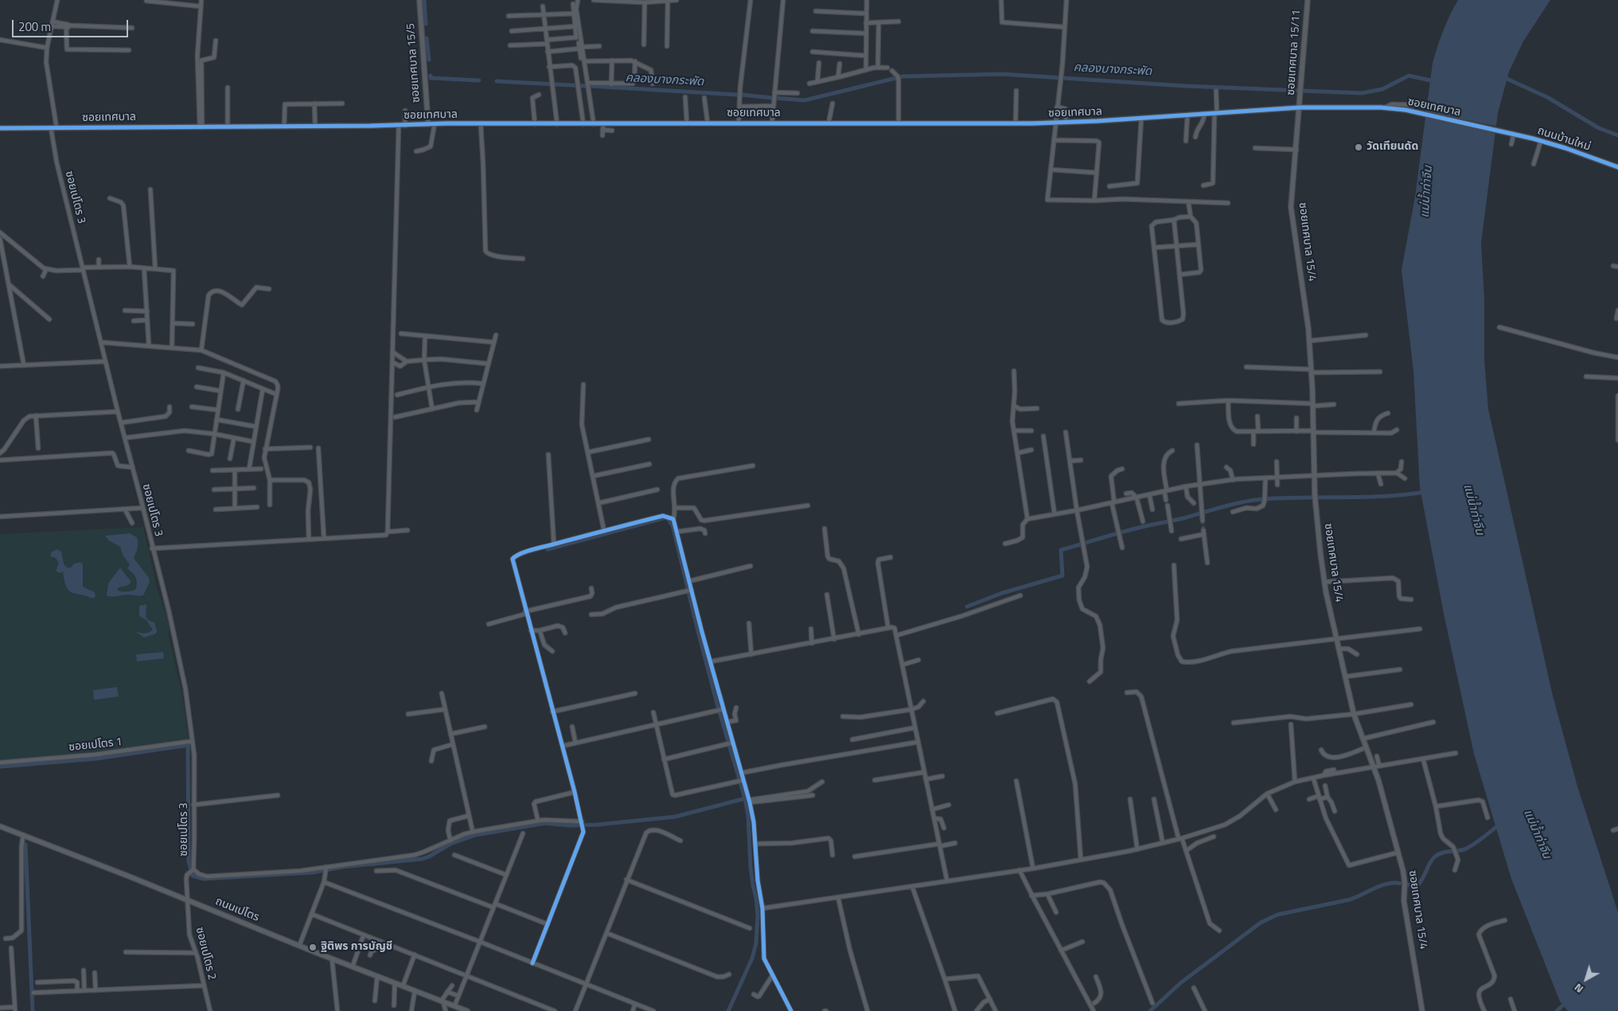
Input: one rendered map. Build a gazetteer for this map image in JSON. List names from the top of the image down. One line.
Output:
{"streets":{"street":["ซอยเทศบาล 15/11","ซอยเทศบาล 15/5","ซอยเทศบาล","ถนนบ้านใหม่","ซอยเปโตร 3","ซอยเทศบาล 15/4","ซอยเปโตร 1","ถนนเปโตร","ซอยเปโตร 2"]},"crossings":[["ซอยเทศบาล 15/11","ซอยเทศบาล"],["ซอยเทศบาล 15/11","ซอยเทศบาล 15/4"],["ซอยเทศบาล 15/5","ซอยเทศบาล"],["ซอยเทศบาล","ถนนบ้านใหม่"],["ซอยเทศบาล","ซอยเปโตร 3"],["ซอยเทศบาล","ซอยเทศบาล 15/4"],["ซอยเปโตร 3","ซอยเปโตร 1"],["ซอยเปโตร 3","ถนนเปโตร"],["ซอยเปโตร 3","ซอยเปโตร 2"],["ถนนเปโตร","ซอยเปโตร 2"]],"water":["คลองบางกระพัด","แม่น้ำท่าจีน"],"places":["วัดเทียนดัด","ฐิติพร การบัญชี"],"scale_bar":"200 m","north":"bottom left"}
